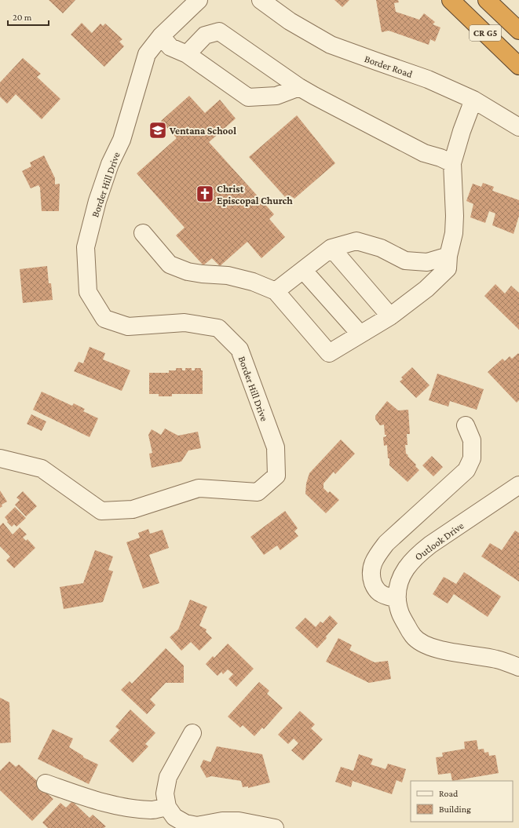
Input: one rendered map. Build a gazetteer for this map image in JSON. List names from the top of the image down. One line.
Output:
{"streets":{"highway":["CR G5"],"street":["Border Road","Border Hill Drive","Outlook Drive"]},"places":{"school or university":["Ventana School"],"church":["Christ Episcopal Church"]},"legend":["Road","Building"],"scale_bar":"20 m"}
